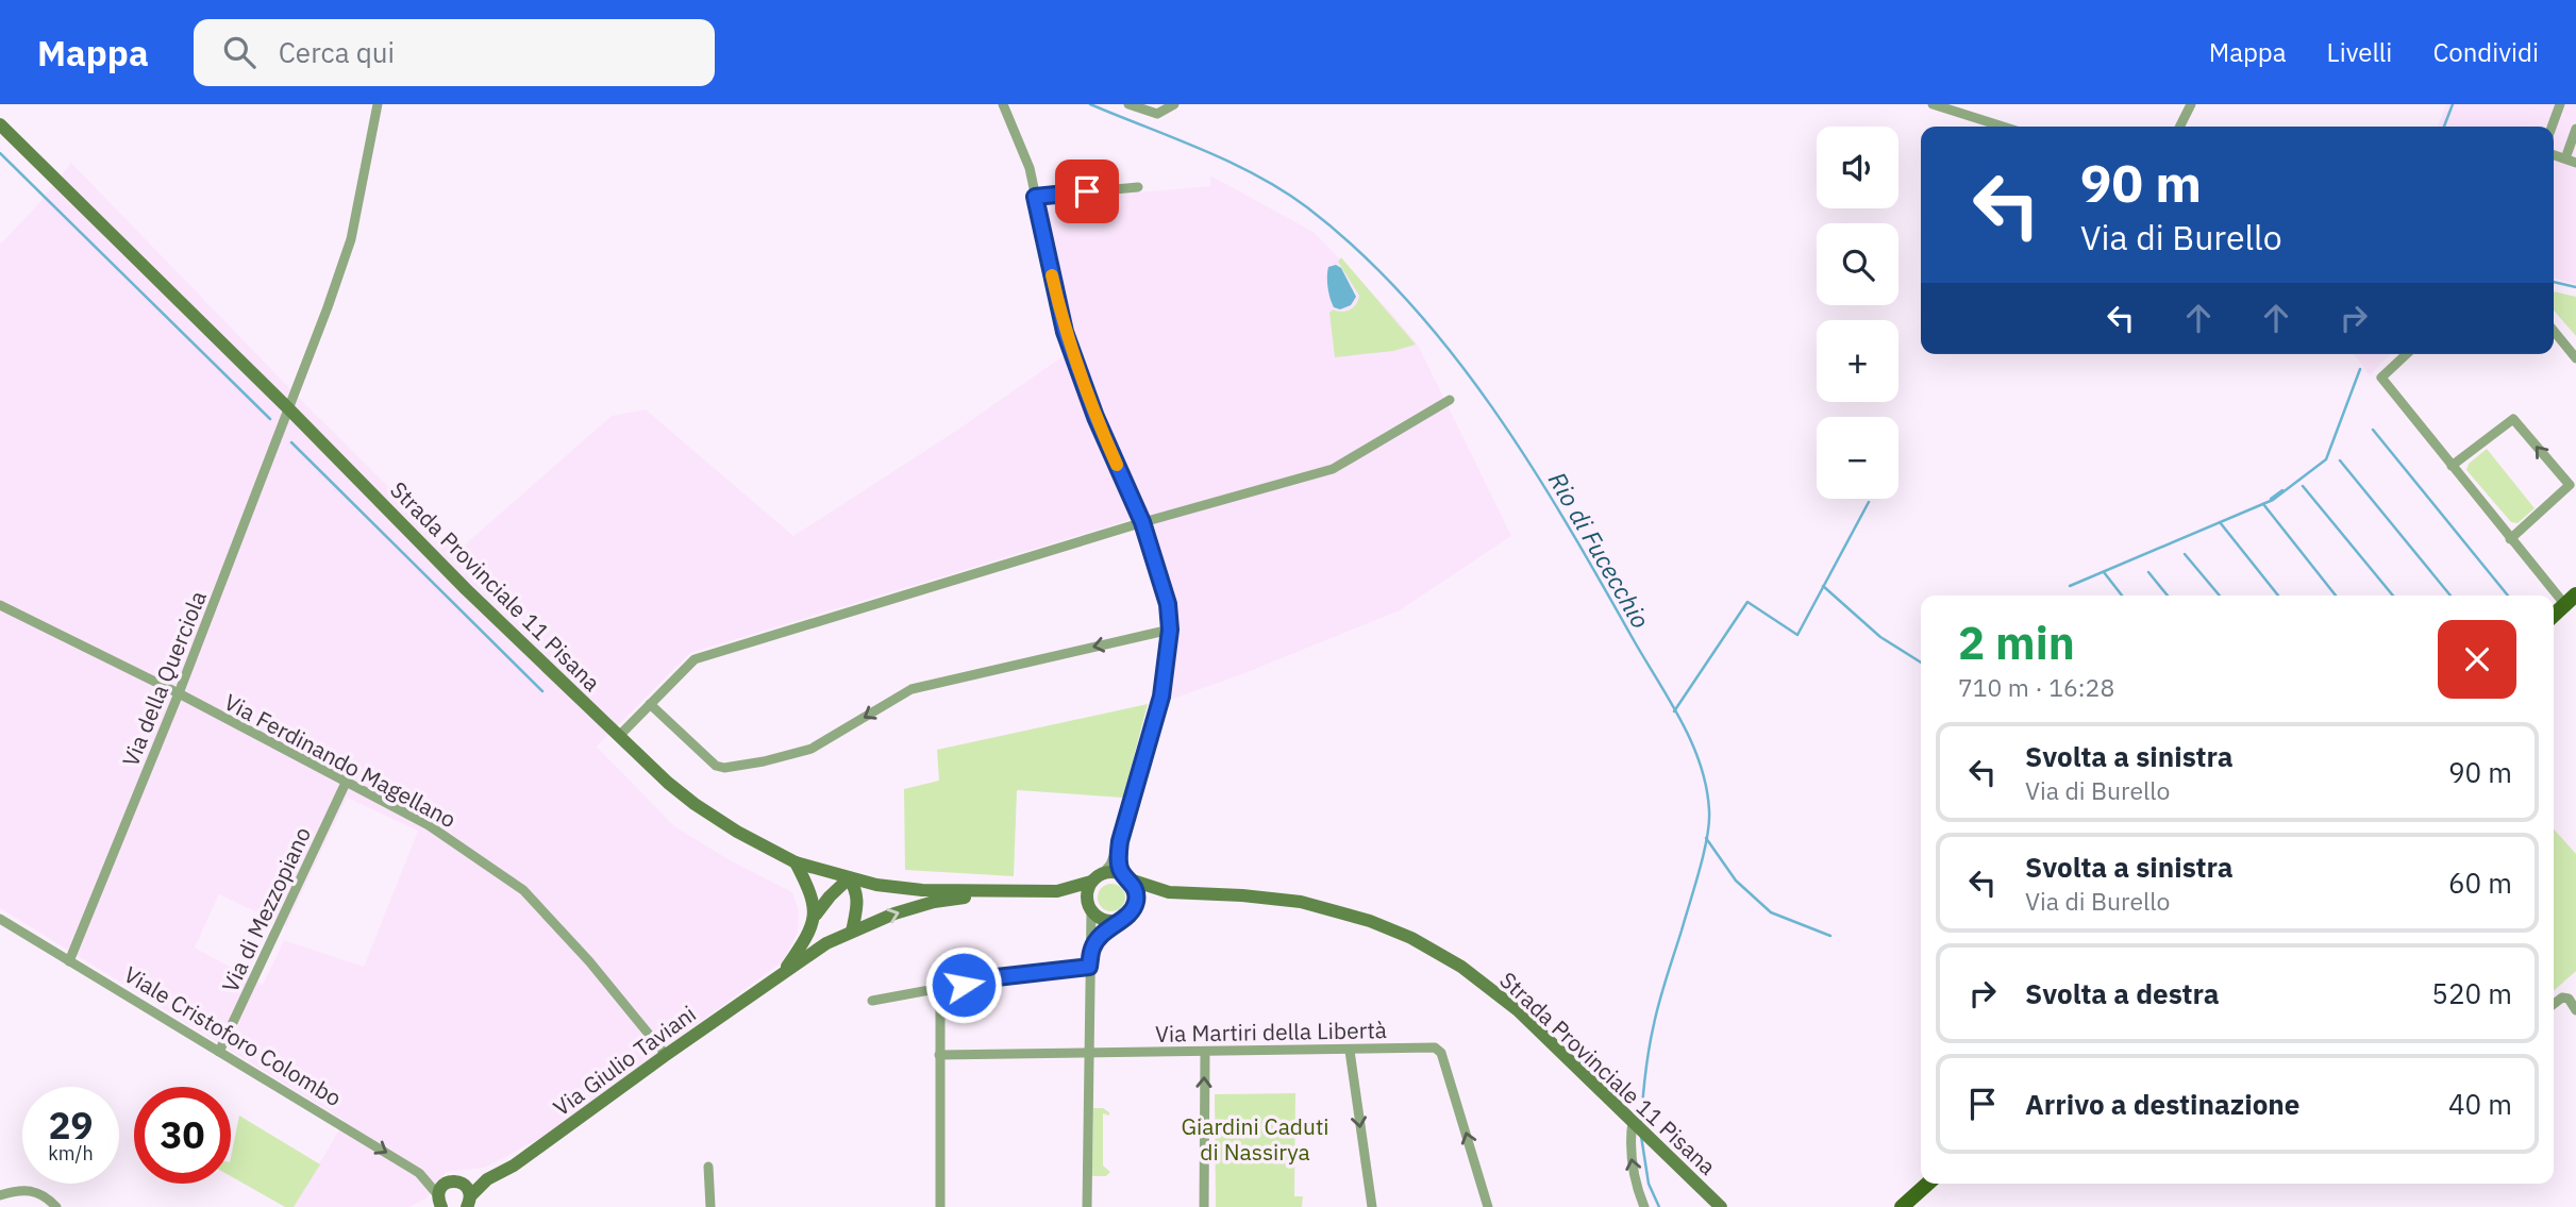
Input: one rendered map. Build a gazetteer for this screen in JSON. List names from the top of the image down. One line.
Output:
{"streets":{"main road":["Strada Provinciale 11 Pisana","Viale Cristoforo Colombo","Via Giulio Taviani"],"street":["Via della Querciola","Via Ferdinando Magellano","Via di Mezzopiano","Via Martiri della Libertà"]},"crossings":[["Strada Provinciale 11 Pisana","Via della Querciola"],["Strada Provinciale 11 Pisana","Via Giulio Taviani"],["Via della Querciola","Via Ferdinando Magellano"],["Via della Querciola","Viale Cristoforo Colombo"],["Via Ferdinando Magellano","Via di Mezzopiano"],["Via Ferdinando Magellano","Via Giulio Taviani"],["Via di Mezzopiano","Viale Cristoforo Colombo"],["Viale Cristoforo Colombo","Via Giulio Taviani"]],"one_way":["Viale Cristoforo Colombo"],"water":["Rio di Fucecchio"],"parks":["Giardini Caduti di Nassirya"],"page":{"header":"Mappa","search":"Cerca qui","nav":["Mappa","Livelli","Condividi"],"map_buttons":["+","−"],"turn":["90 m","Via di Burello"],"heading":["2 min","710 m · 16:28"],"list":[{"name":"Svolta a sinistra","note":"Via di Burello","value":"90 m"},{"name":"Svolta a sinistra","note":"Via di Burello","value":"60 m"},{"name":"Svolta a destra","value":"520 m"},{"name":"Arrivo a destinazione","value":"40 m"}],"speed":"29 km/h","limit":"30"}}
